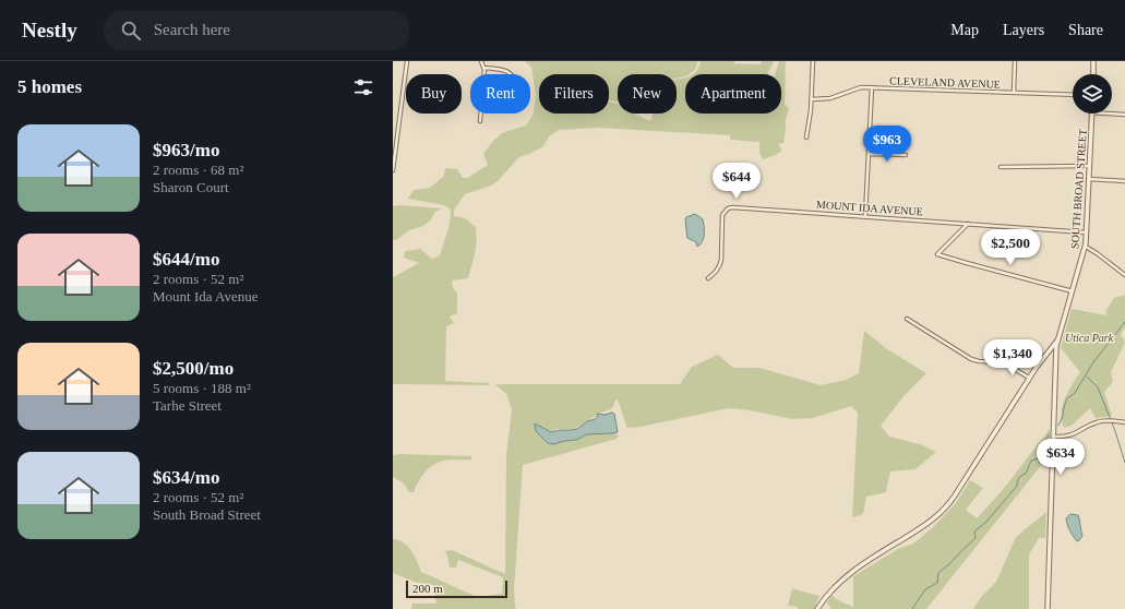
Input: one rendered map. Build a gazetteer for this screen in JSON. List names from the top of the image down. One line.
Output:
{"streets":{"street":["CLEVELAND AVENUE","SOUTH BROAD STREET","MOUNT IDA AVENUE"]},"crossings":[["SOUTH BROAD STREET","MOUNT IDA AVENUE"]],"parks":["Utica Park"],"scale_bar":"200 m","page":{"header":"Nestly","search":"Search here","nav":["Map","Layers","Share"],"heading":"5 homes","chip":["Buy","Rent","Filters","New","Apartment"],"list":[{"name":"$963/mo","note":"2 rooms · 68 m² · Sharon Court"},{"name":"$644/mo","note":"2 rooms · 52 m² · Mount Ida Avenue"},{"name":"$2,500/mo","note":"5 rooms · 188 m² · Tarhe Street"},{"name":"$634/mo","note":"2 rooms · 52 m² · South Broad Street"}],"price":["$963","$644","$2,500","$1,340","$634"],"scale":"200 m"}}
